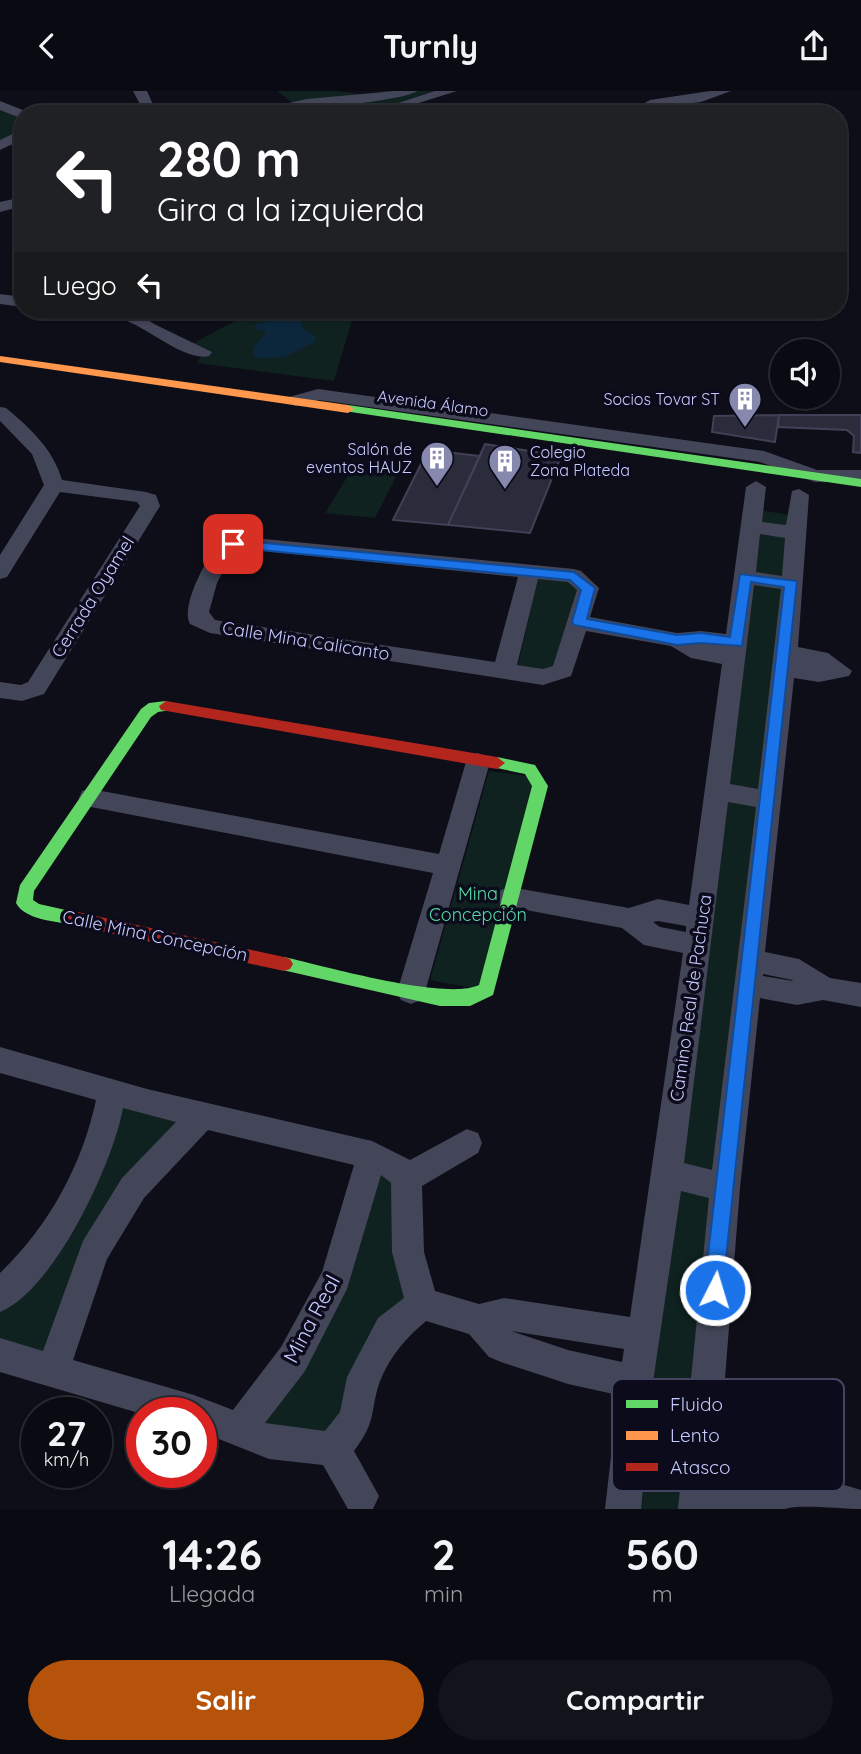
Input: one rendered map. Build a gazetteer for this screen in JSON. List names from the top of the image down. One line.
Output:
{"streets":{"street":["Cerrada Oyamel","Calle Mina Calicanto","Calle Mina Concepción","Camino Real de Pachuca","Mina Real"]},"parks":["Mina Concepción"],"places":{"building":["Socios Tovar ST","Salón de eventos HAUZ","Colegio Zona Plateda"]},"legend":["Fluido","Lento","Atasco"],"page":{"header":"Turnly","turn":["280 m","Gira a la izquierda"],"then":"Luego","speed":"27 km/h","limit":"30","eta":["14:26","Llegada","2","min","560","m"],"buttons":["Salir","Compartir"]}}
